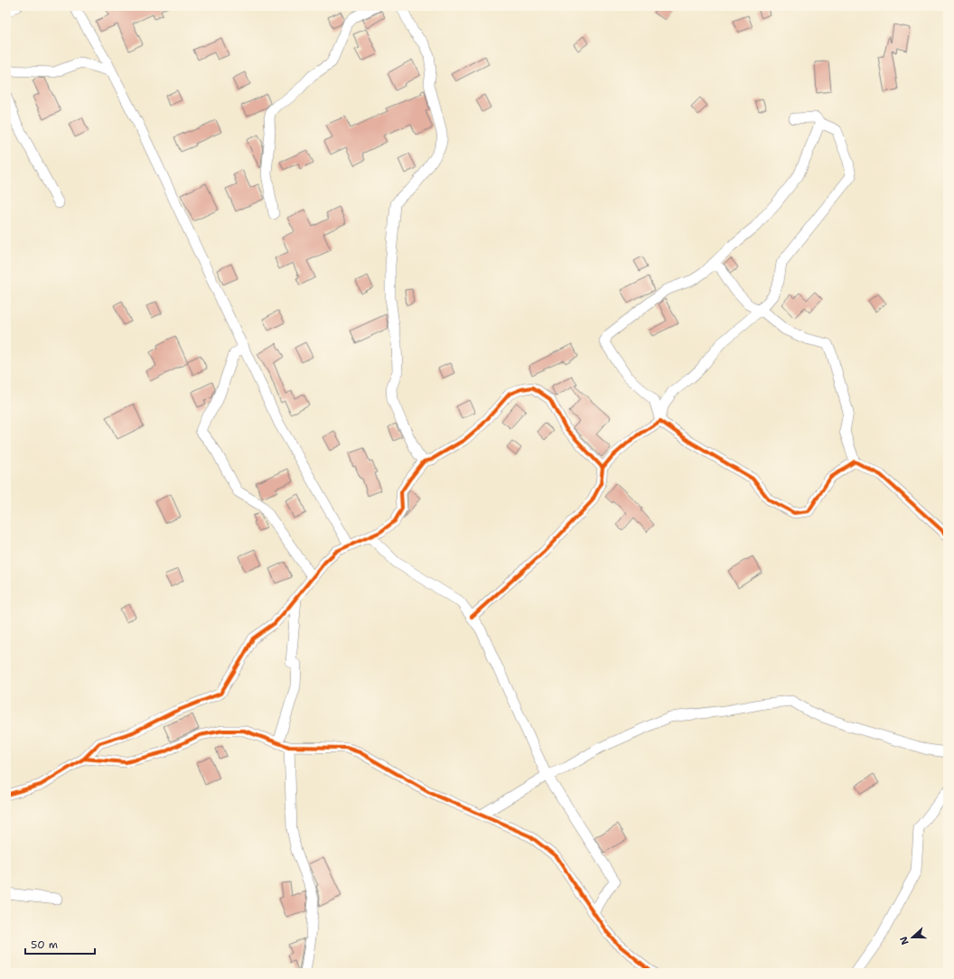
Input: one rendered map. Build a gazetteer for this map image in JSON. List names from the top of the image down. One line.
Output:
{"scale_bar":"50 m","north":"left"}
